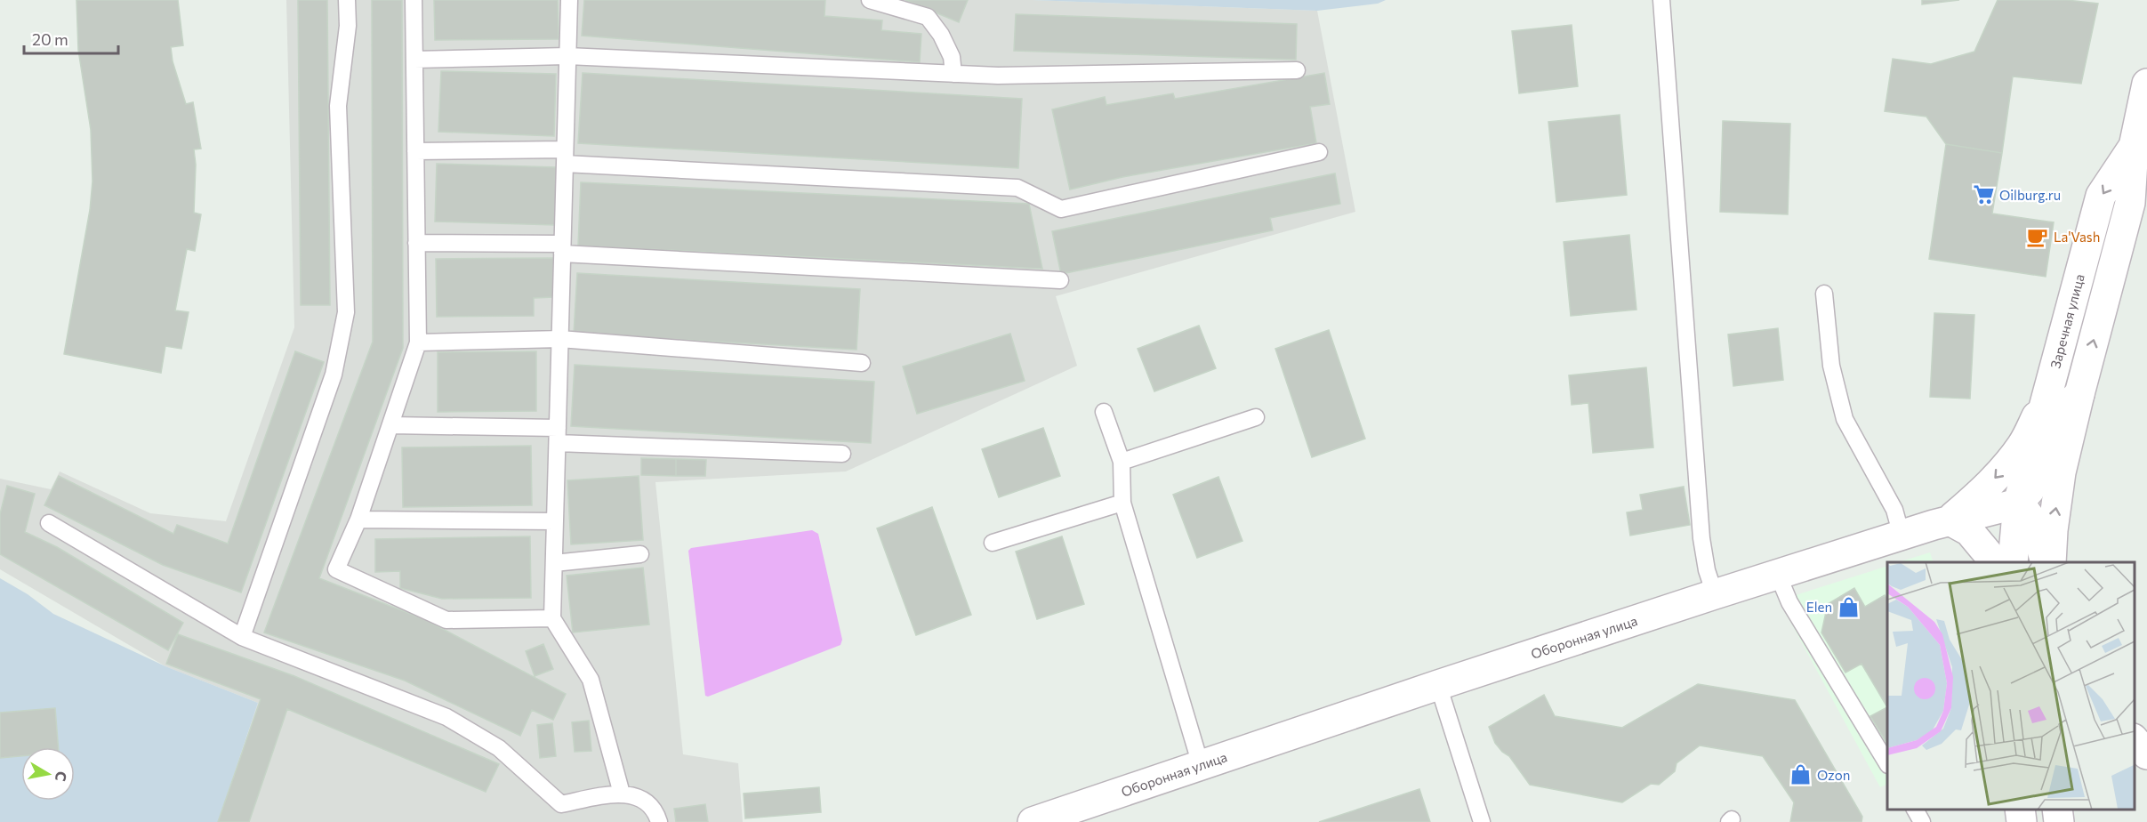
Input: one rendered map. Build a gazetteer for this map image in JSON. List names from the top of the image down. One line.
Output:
{"streets":{"street":["Заречная улица","Оборонная улица"]},"crossings":[["Заречная улица","Оборонная улица"]],"places":{"supermarket":["Oilburg.ru"],"cafe":["La'Vash"],"shop":["Elen","Ozon"]},"scale_bar":"20 m","north":"right"}
